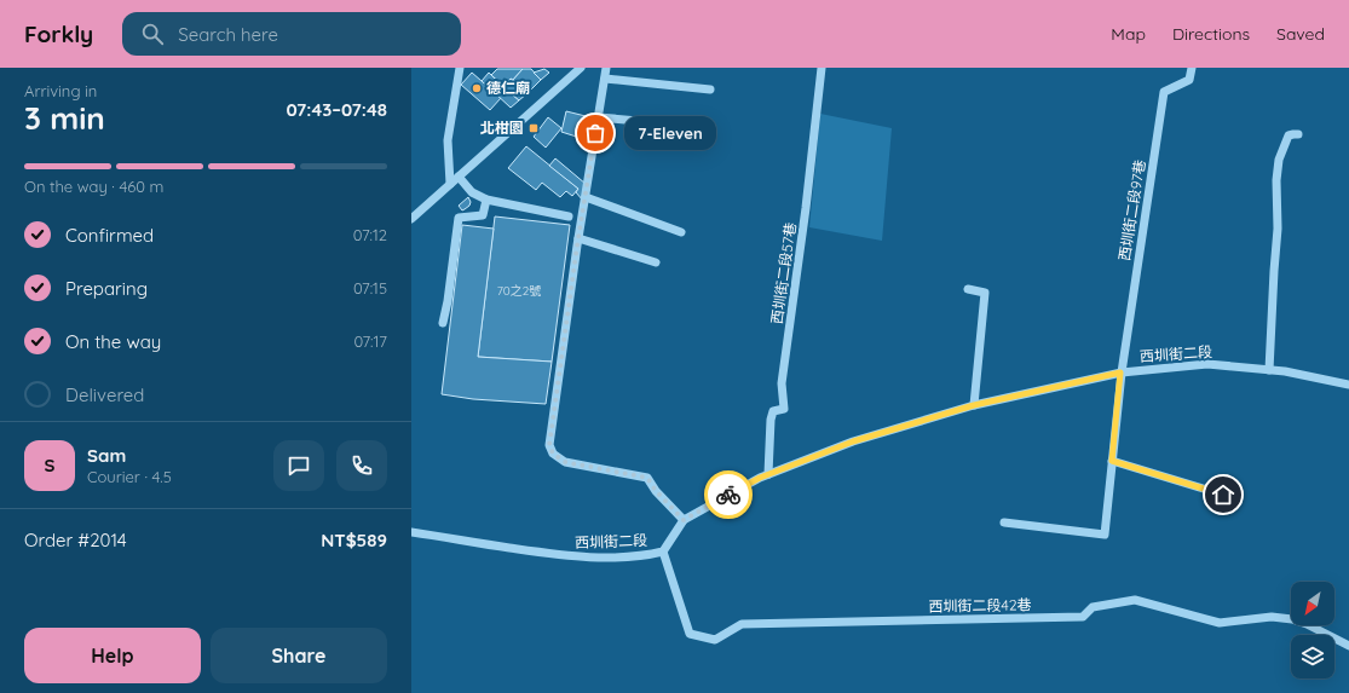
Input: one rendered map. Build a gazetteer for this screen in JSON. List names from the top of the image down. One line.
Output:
{"streets":{"street":["西圳街二段97巷","西圳街二段57巷","西圳街二段","西圳街二段42巷"]},"crossings":[["西圳街二段97巷","西圳街二段"],["西圳街二段57巷","西圳街二段"],["西圳街二段","西圳街二段42巷"]],"places":{"other":["德仁廟","7-Eleven"],"transit":["北柑園"]},"house_numbers":["70之2號"],"north":"bottom left","page":{"header":"Forkly","search":"Search here","nav":["Map","Directions","Saved"],"heading":["3 min","Arriving in","07:43–07:48"],"panel":["Sam","Courier · 4.5","Order #2014","NT$589"],"bubble":"7-Eleven","bar":"On the way · 460 m","list":[["Confirmed","07:12"],["Preparing","07:15"],["On the way","07:17"],"Delivered"],"round":"S","buttons":["Help","Share"]}}
